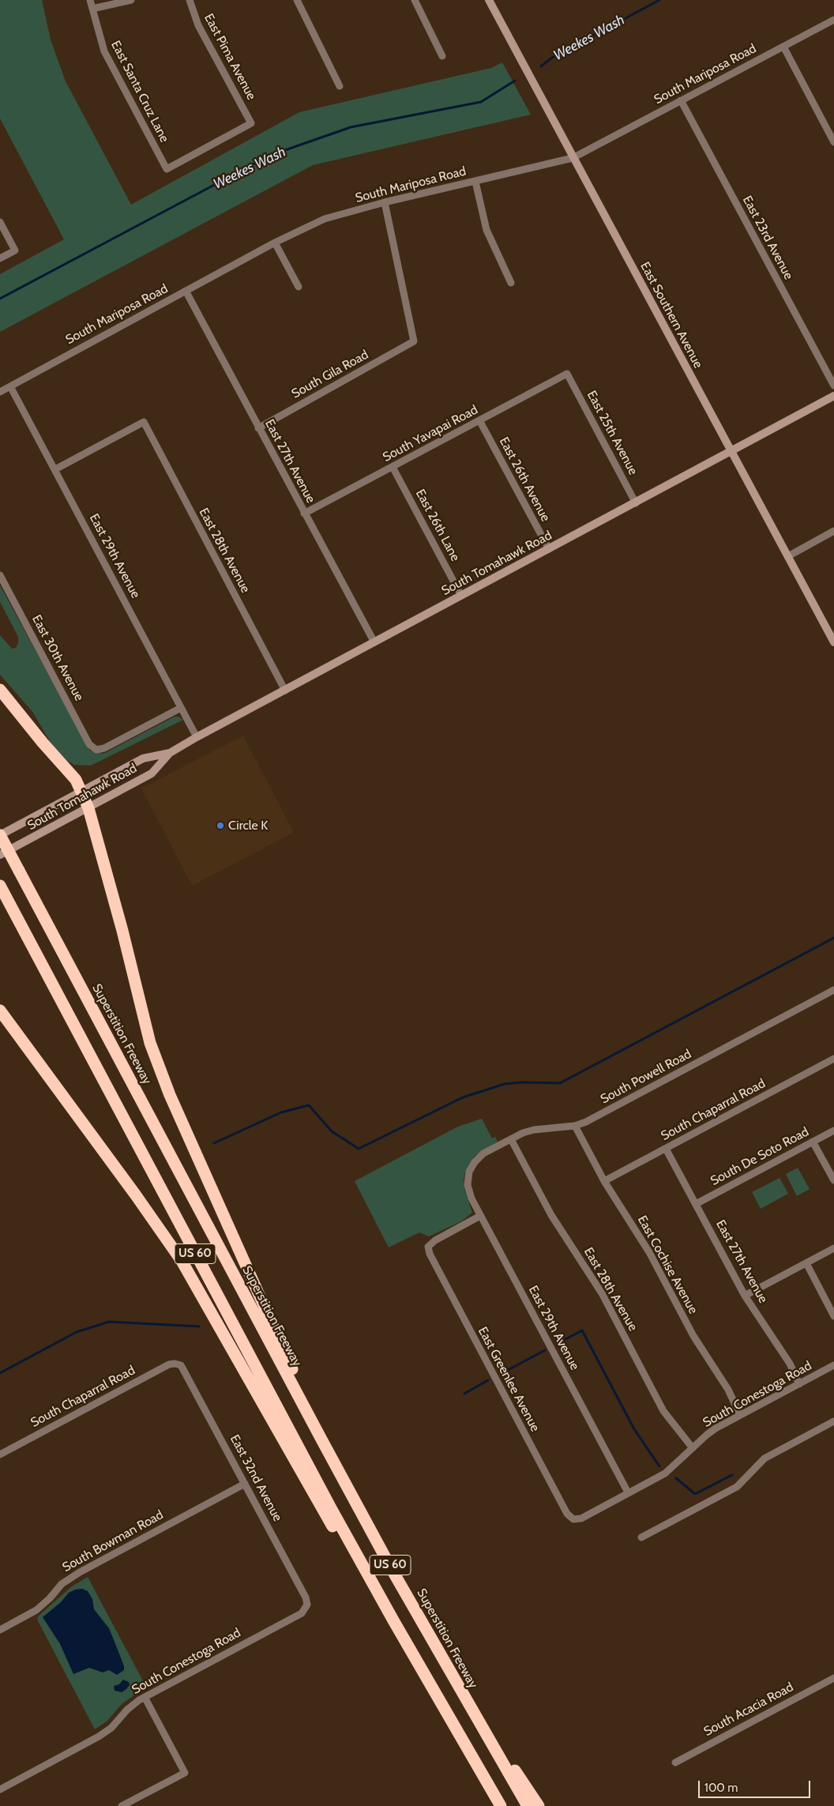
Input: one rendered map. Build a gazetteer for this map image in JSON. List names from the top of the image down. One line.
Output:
{"streets":{"highway":["Superstition Freeway","US 60"],"main road":["East Southern Avenue","South Tomahawk Road"],"street":["East Pima Avenue","South Mariposa Road","East Santa Cruz Lane","East 23rd Avenue","South Gila Road","East 25th Avenue","South Yavapai Road","East 27th Avenue","East 26th Avenue","East 26th Lane","East 28th Avenue","East 29th Avenue","East 30th Avenue","South Powell Road","South Chaparral Road","South De Soto Road","East Cochise Avenue","East Greenlee Avenue","South Conestoga Road","East 32nd Avenue","South Bowman Road","South Acacia Road"]},"crossings":[["East Pima Avenue","East Santa Cruz Lane"],["South Mariposa Road","East 23rd Avenue"],["South Mariposa Road","East Southern Avenue"],["South Mariposa Road","South Gila Road"],["South Mariposa Road","East 27th Avenue"],["South Mariposa Road","East 29th Avenue"],["East Southern Avenue","South Tomahawk Road"],["South Gila Road","East 27th Avenue"],["East 25th Avenue","South Yavapai Road"],["East 25th Avenue","South Tomahawk Road"],["South Yavapai Road","East 27th Avenue"],["South Yavapai Road","East 26th Avenue"],["South Yavapai Road","East 26th Lane"],["East 27th Avenue","South Tomahawk Road"],["East 27th Avenue","South Chaparral Road"],["East 27th Avenue","South De Soto Road"],["East 27th Avenue","South Conestoga Road"],["East 26th Avenue","South Tomahawk Road"],["East 26th Lane","South Tomahawk Road"],["East 28th Avenue","East 29th Avenue"],["East 28th Avenue","South Tomahawk Road"],["East 28th Avenue","South Powell Road"],["East 28th Avenue","South Conestoga Road"],["East 29th Avenue","South Tomahawk Road"],["East 29th Avenue","East 30th Avenue"],["East 29th Avenue","South Powell Road"],["East 29th Avenue","East Greenlee Avenue"],["East 29th Avenue","South Conestoga Road"],["South Tomahawk Road","Superstition Freeway"],["South Powell Road","East Cochise Avenue"],["South Chaparral Road","East Cochise Avenue"],["South Chaparral Road","East 32nd Avenue"],["East Cochise Avenue","South Conestoga Road"],["East Greenlee Avenue","South Conestoga Road"],["South Conestoga Road","East 32nd Avenue"],["East 32nd Avenue","South Bowman Road"]],"water":["Weekes Wash"],"places":["Circle K"],"scale_bar":"100 m"}
